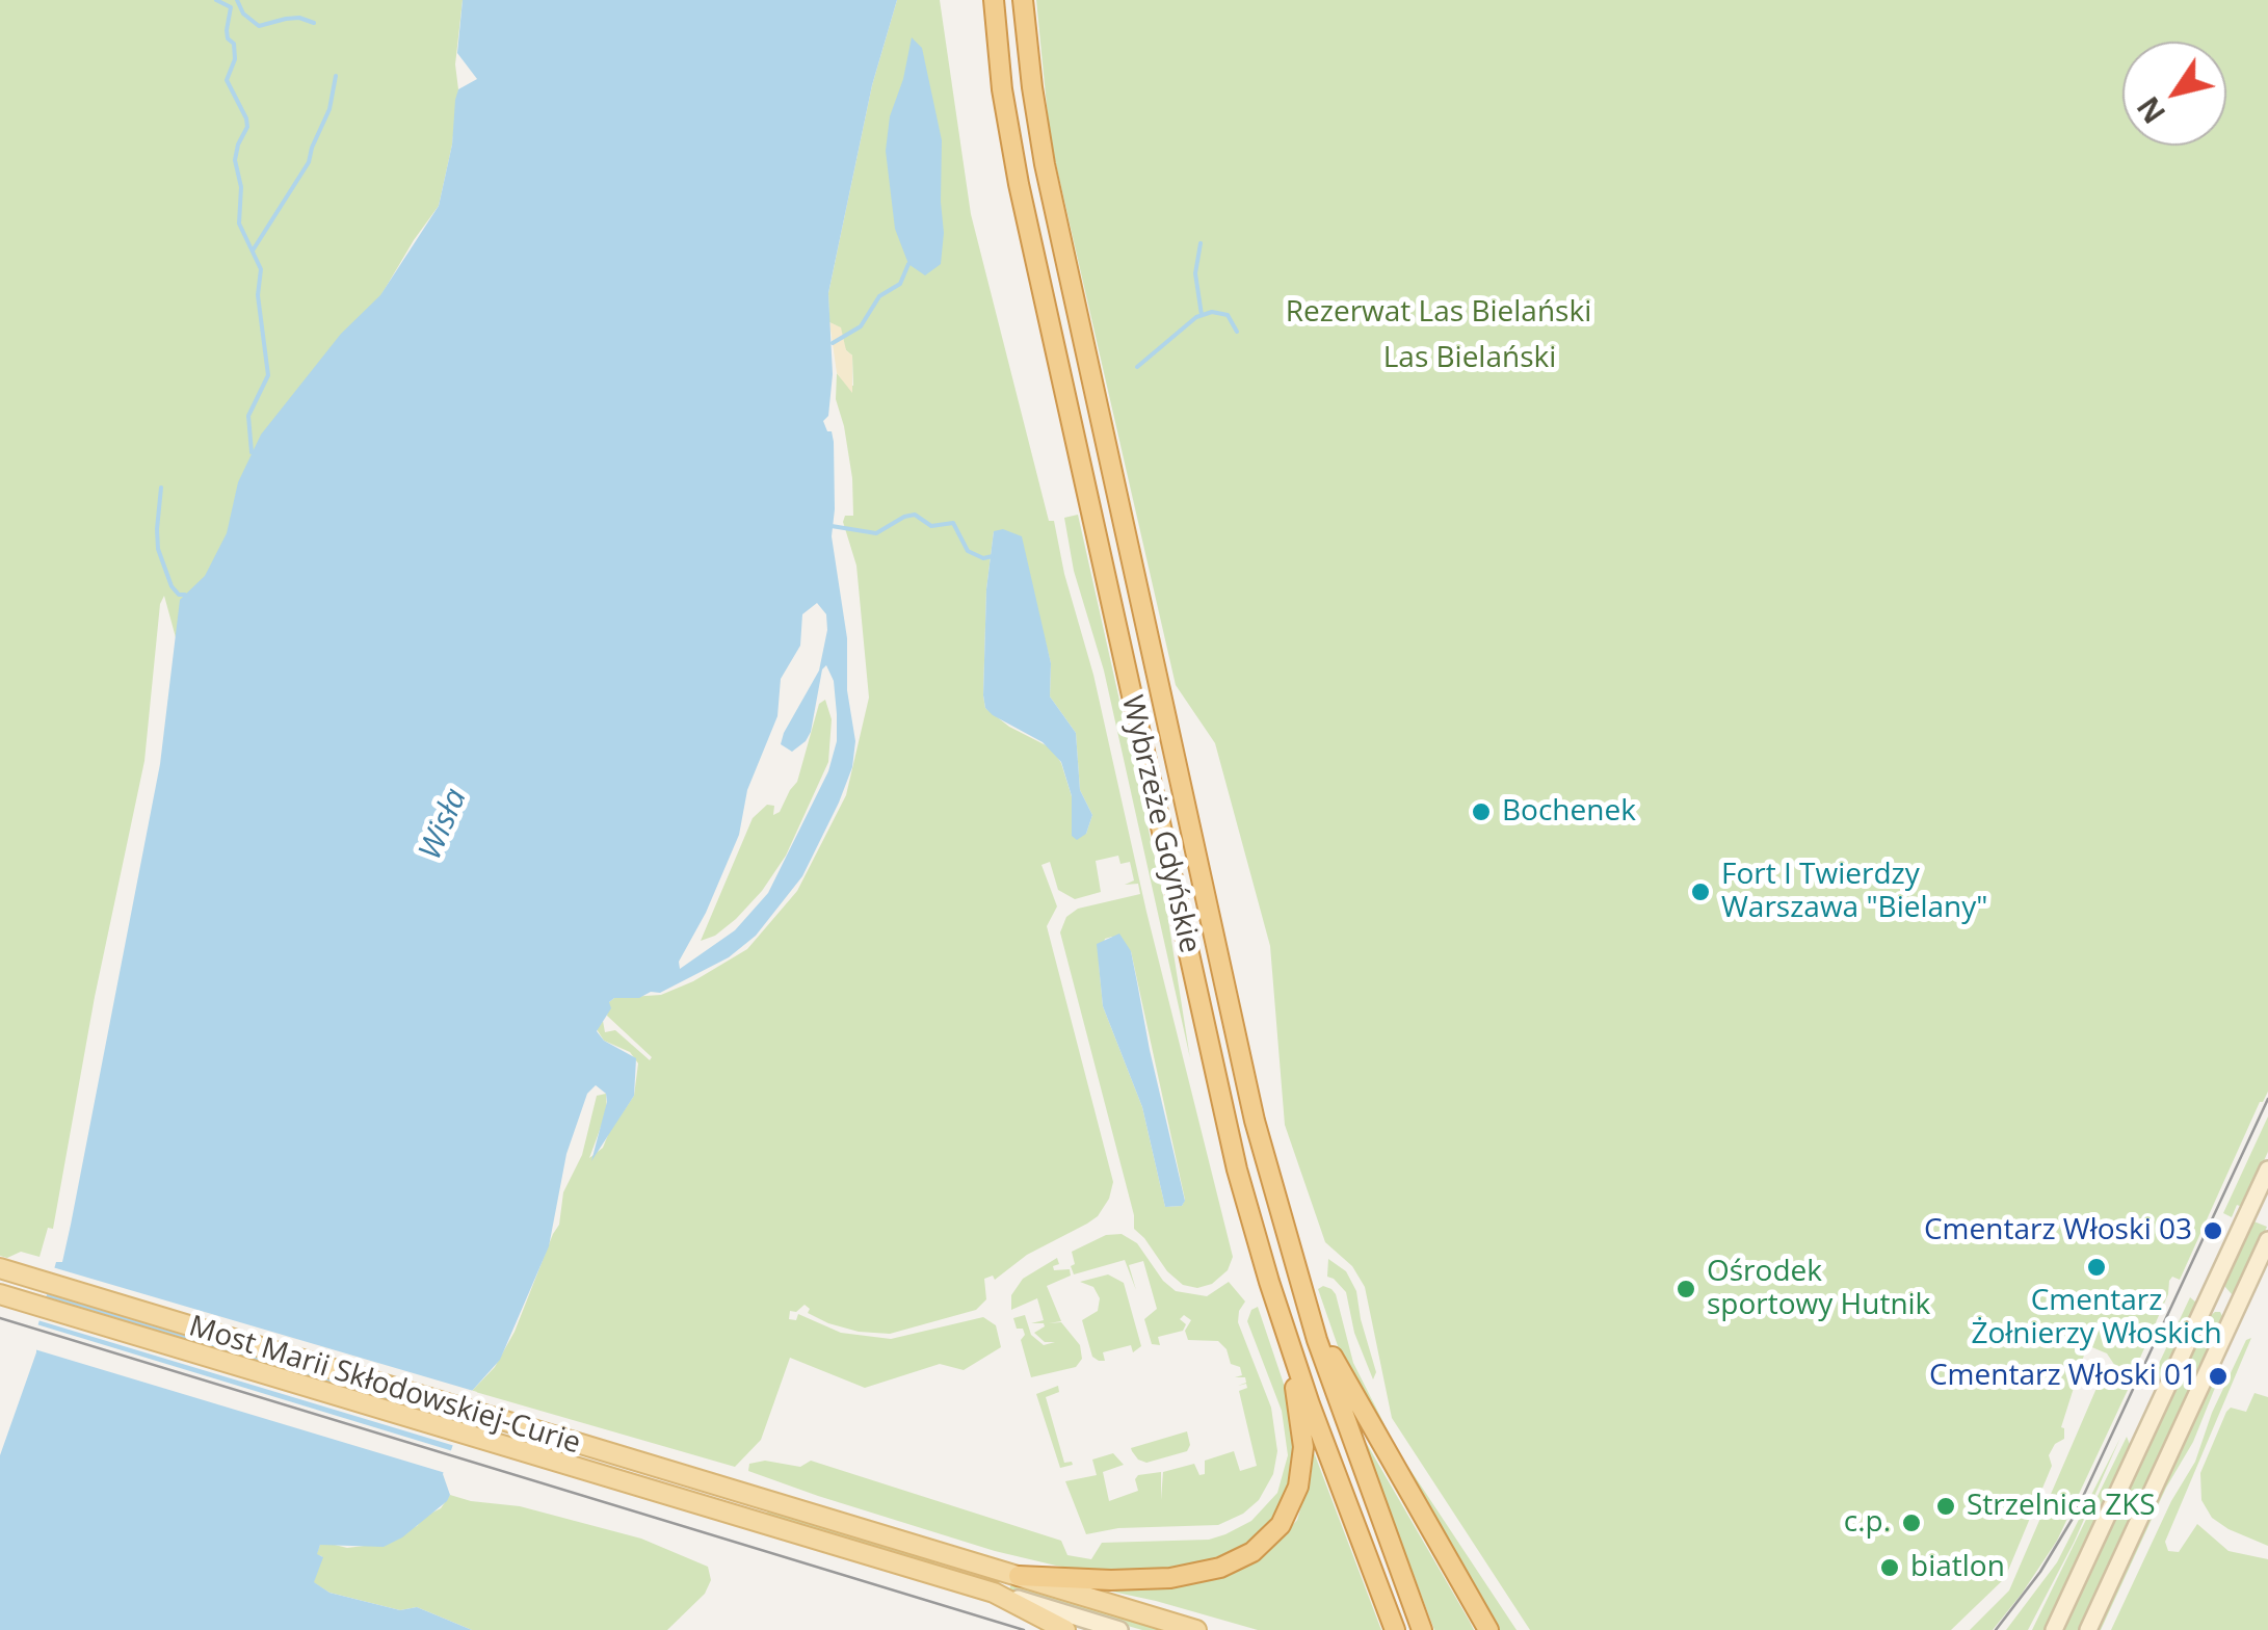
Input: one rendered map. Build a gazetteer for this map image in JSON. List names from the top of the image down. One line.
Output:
{"streets":{"highway":["Wybrzeże Gdyńskie"],"main road":["Most Marii Skłodowskiej-Curie"]},"water":["Wisła"],"parks":["Rezerwat Las Bielański","Las Bielański"],"places":["Bochenek","Fort I Twierdzy Warszawa \"Bielany\"","Cmentarz Włoski 03","Cmentarz Żołnierzy Włoskich","Ośrodek sportowy Hutnik","Cmentarz Włoski 01","Strzelnica ZKS","c.p.","biatlon"],"north":"bottom left"}
